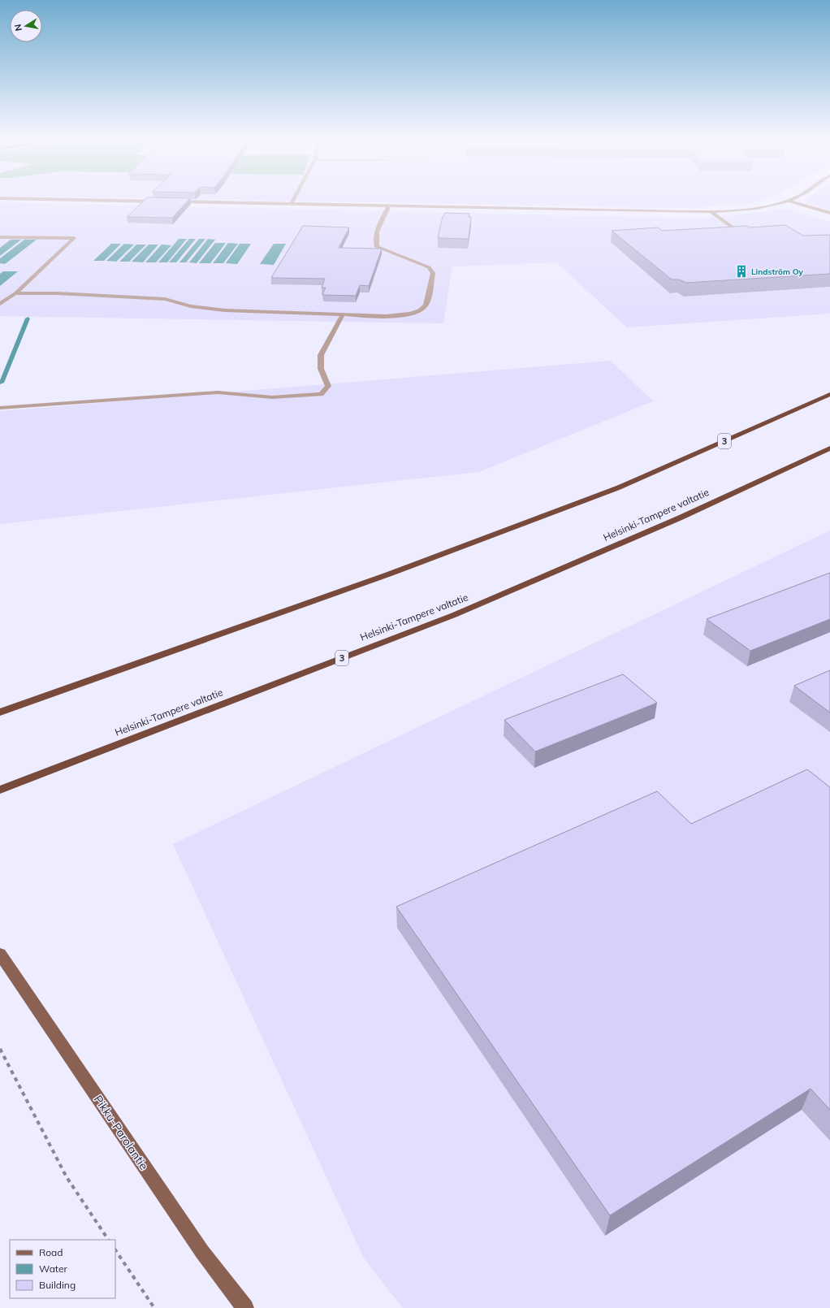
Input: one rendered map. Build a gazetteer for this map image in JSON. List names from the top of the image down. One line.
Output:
{"streets":{"highway":["3","Helsinki-Tampere valtatie"],"main road":["Pikku-Parolantie"]},"places":{"building":["Lindström Oy"]},"legend":["Road","Water","Building"],"north":"left"}
